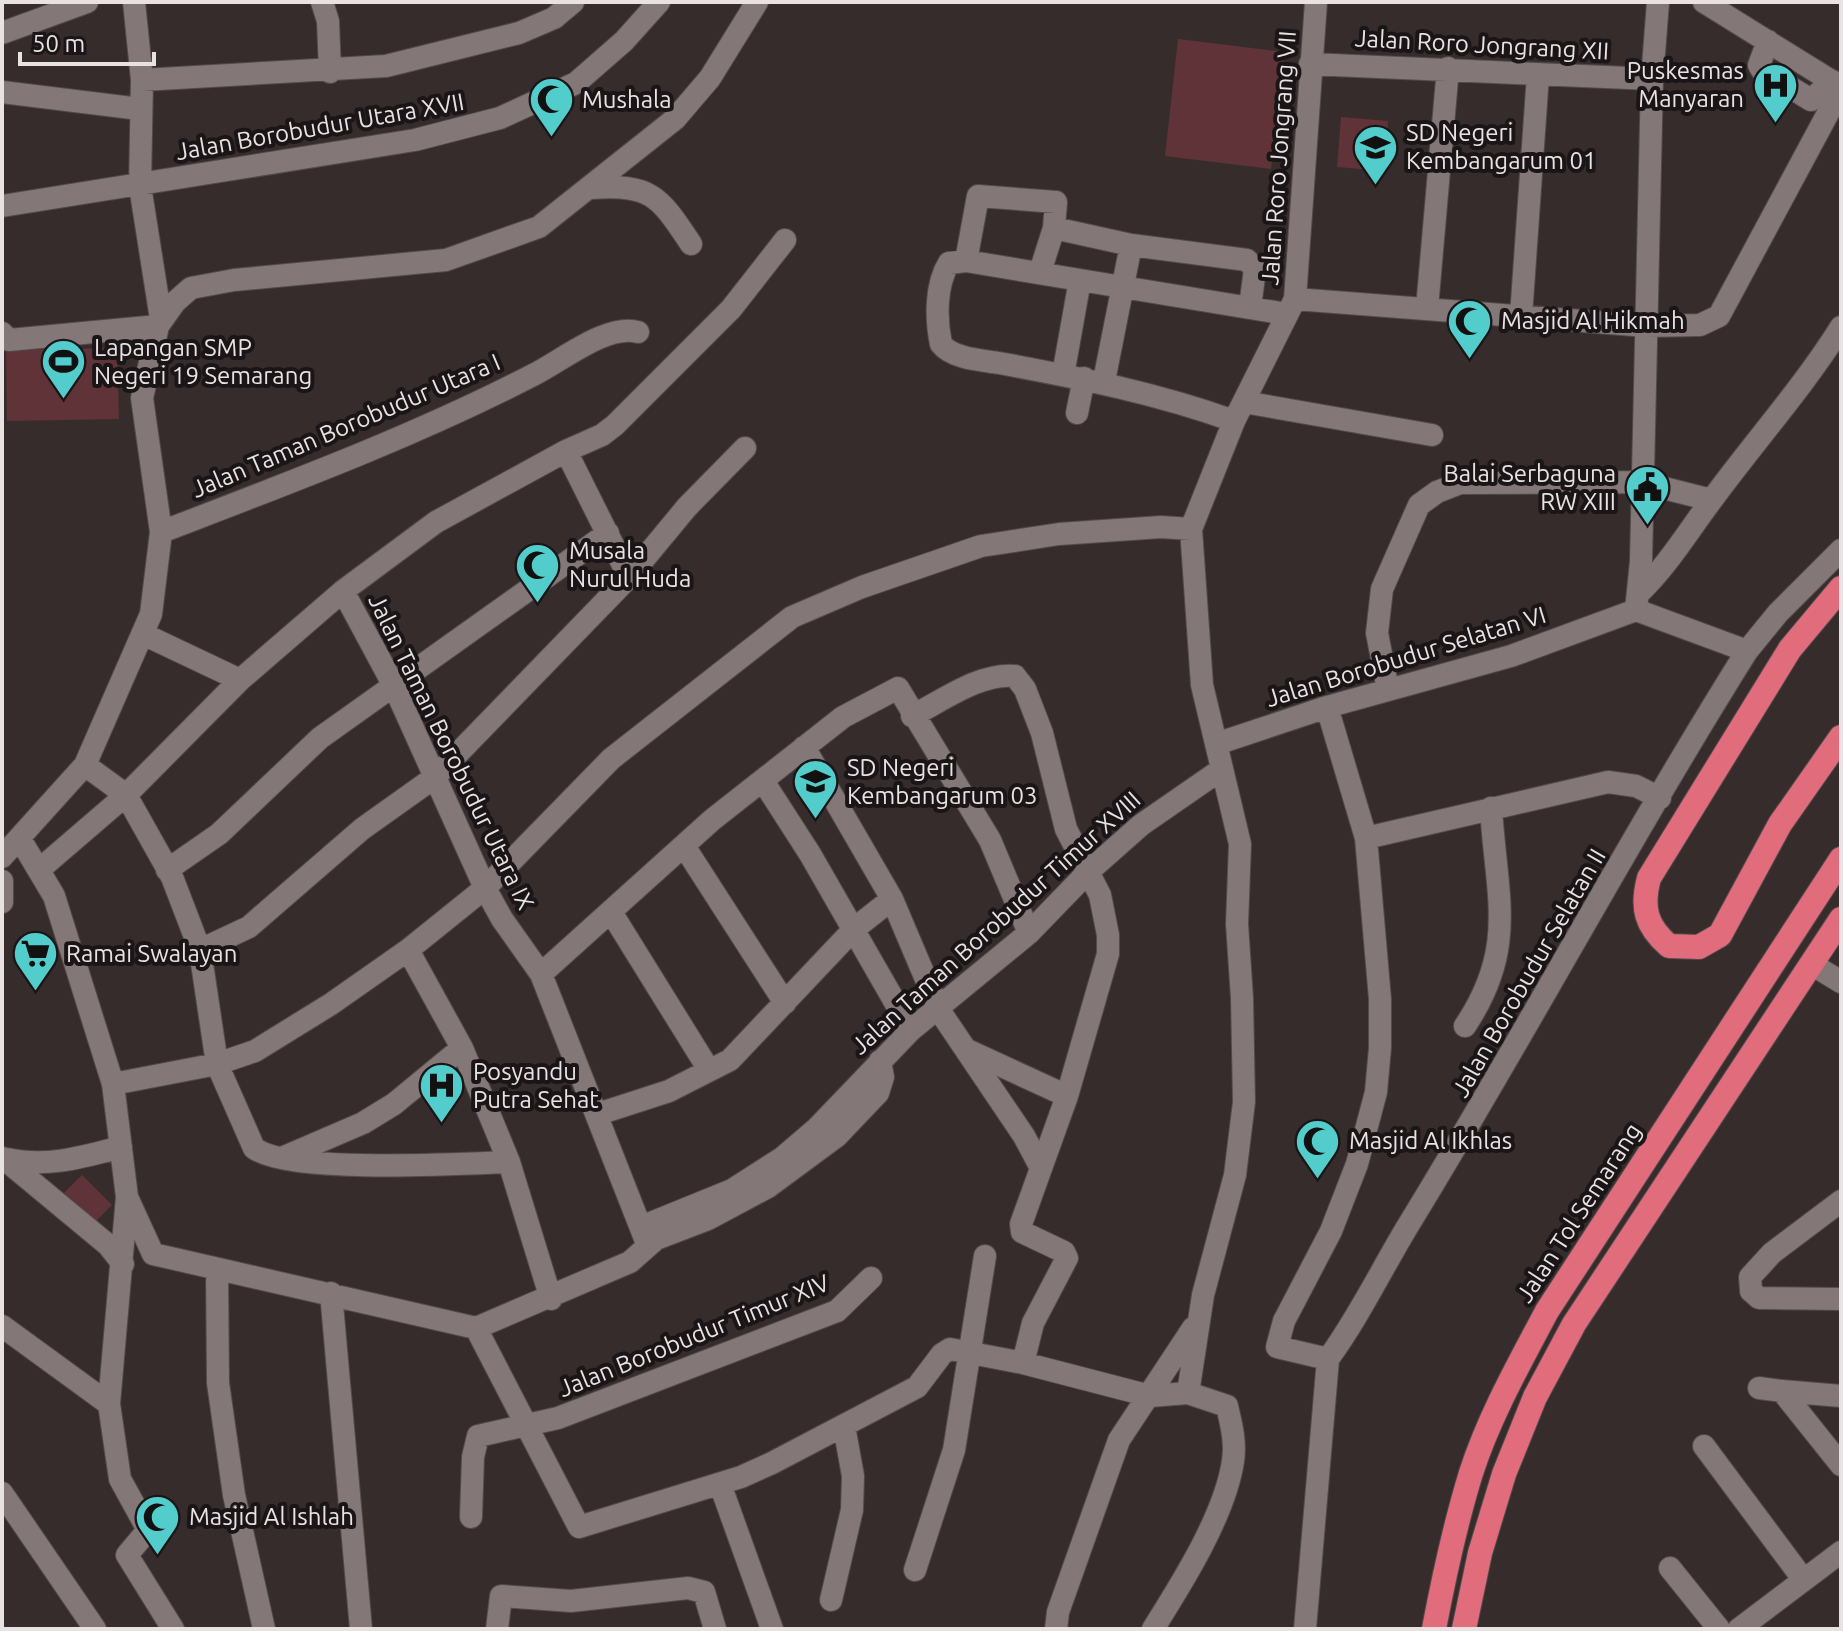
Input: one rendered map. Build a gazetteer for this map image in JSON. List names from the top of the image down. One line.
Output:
{"streets":{"highway":["Jalan Tol Semarang"],"street":["Jalan Roro Jongrang XII","Jalan Borobudur Utara XVII","Jalan Roro Jongrang VII","Jalan Taman Borobudur Utara I","Jalan Borobudur Selatan VI","Jalan Taman Borobudur Utara IX","Jalan Taman Borobudur Timur XVIII","Jalan Borobudur Selatan II","Jalan Borobudur Timur XIV"]},"crossings":[["Jalan Roro Jongrang XII","Jalan Roro Jongrang VII"],["Jalan Taman Borobudur Utara IX","Jalan Taman Borobudur Timur XVIII"]],"places":{"hospital":["Puskesmas Manyaran","Posyandu Putra Sehat"],"mosque":["Mushala","Masjid Al Hikmah","Musala Nurul Huda","Masjid Al Ikhlas","Masjid Al Ishlah"],"school or university":["SD Negeri Kembangarum 01","SD Negeri Kembangarum 03"],"sports":["Lapangan SMP Negeri 19 Semarang"],"public building":["Balai Serbaguna RW XIII"],"supermarket":["Ramai Swalayan"]},"scale_bar":"50 m"}
